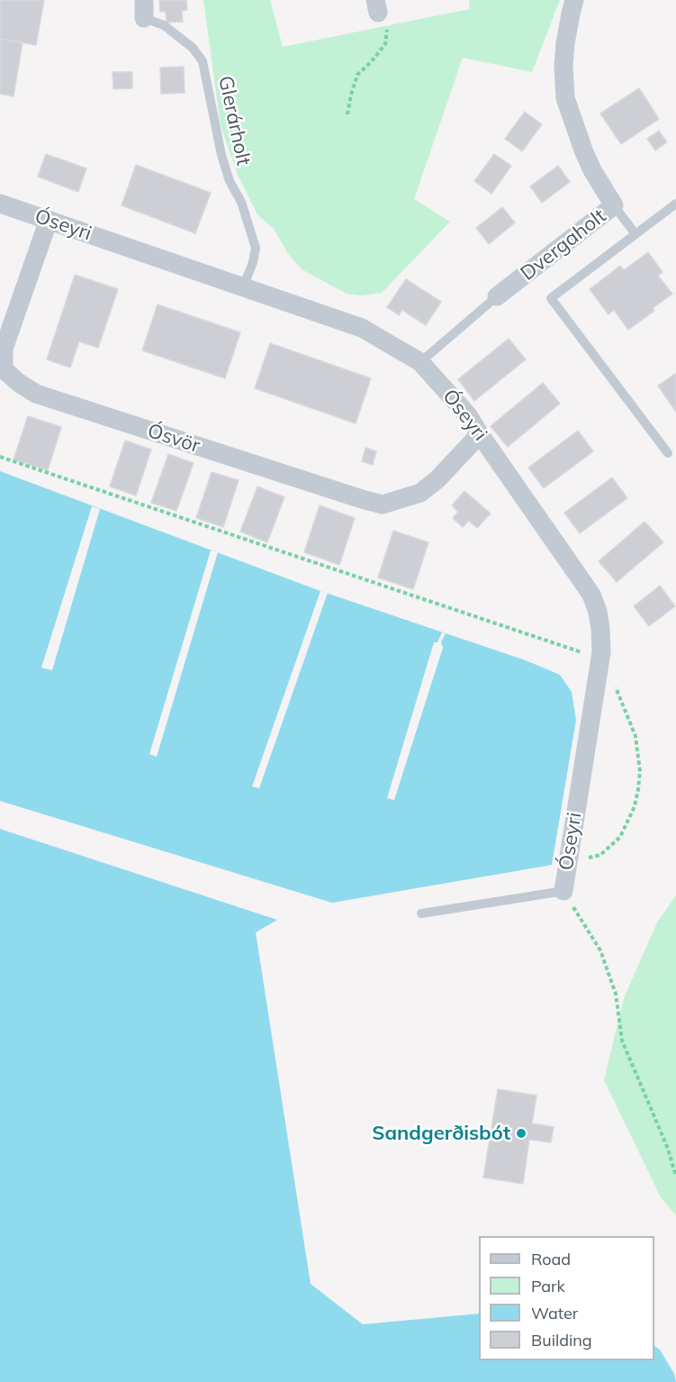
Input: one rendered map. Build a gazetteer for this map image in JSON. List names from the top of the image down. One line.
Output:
{"streets":{"street":["Óseyri","Dvergaholt","Ósvör"],"lane":["Glerárholt"]},"crossings":[["Glerárholt","Óseyri"],["Óseyri","Dvergaholt"],["Óseyri","Ósvör"]],"places":["Sandgerðisbót"],"legend":["Road","Park","Water","Building"]}
